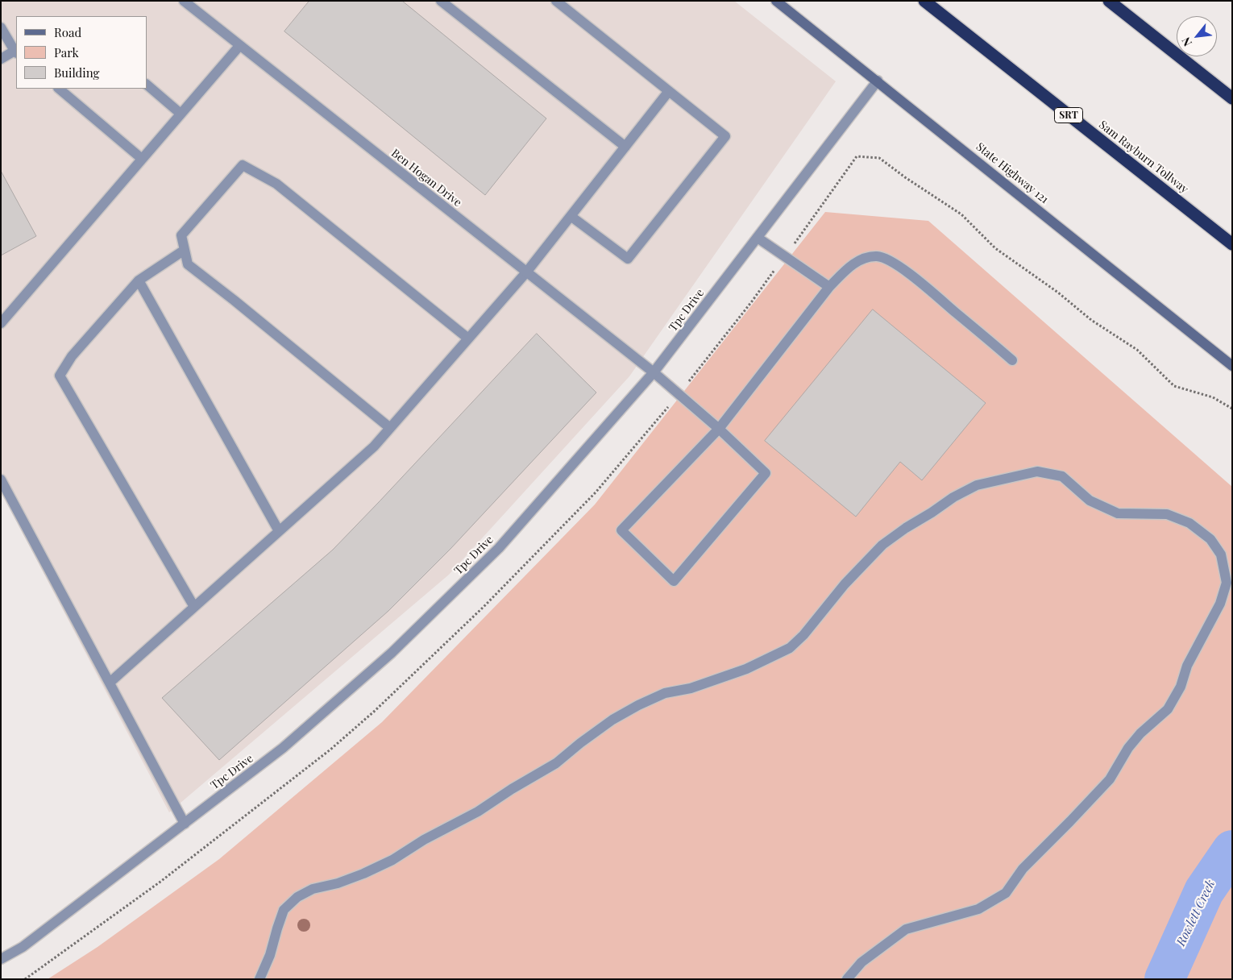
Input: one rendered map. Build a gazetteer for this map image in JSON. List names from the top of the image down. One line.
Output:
{"streets":{"highway":["SRT","Sam Rayburn Tollway"],"main road":["State Highway 121"],"street":["Ben Hogan Drive","Tpc Drive"]},"crossings":[["State Highway 121","Tpc Drive"],["Ben Hogan Drive","Tpc Drive"]],"water":["Rowlett Creek"],"legend":["Road","Park","Building"],"north":"bottom left"}
